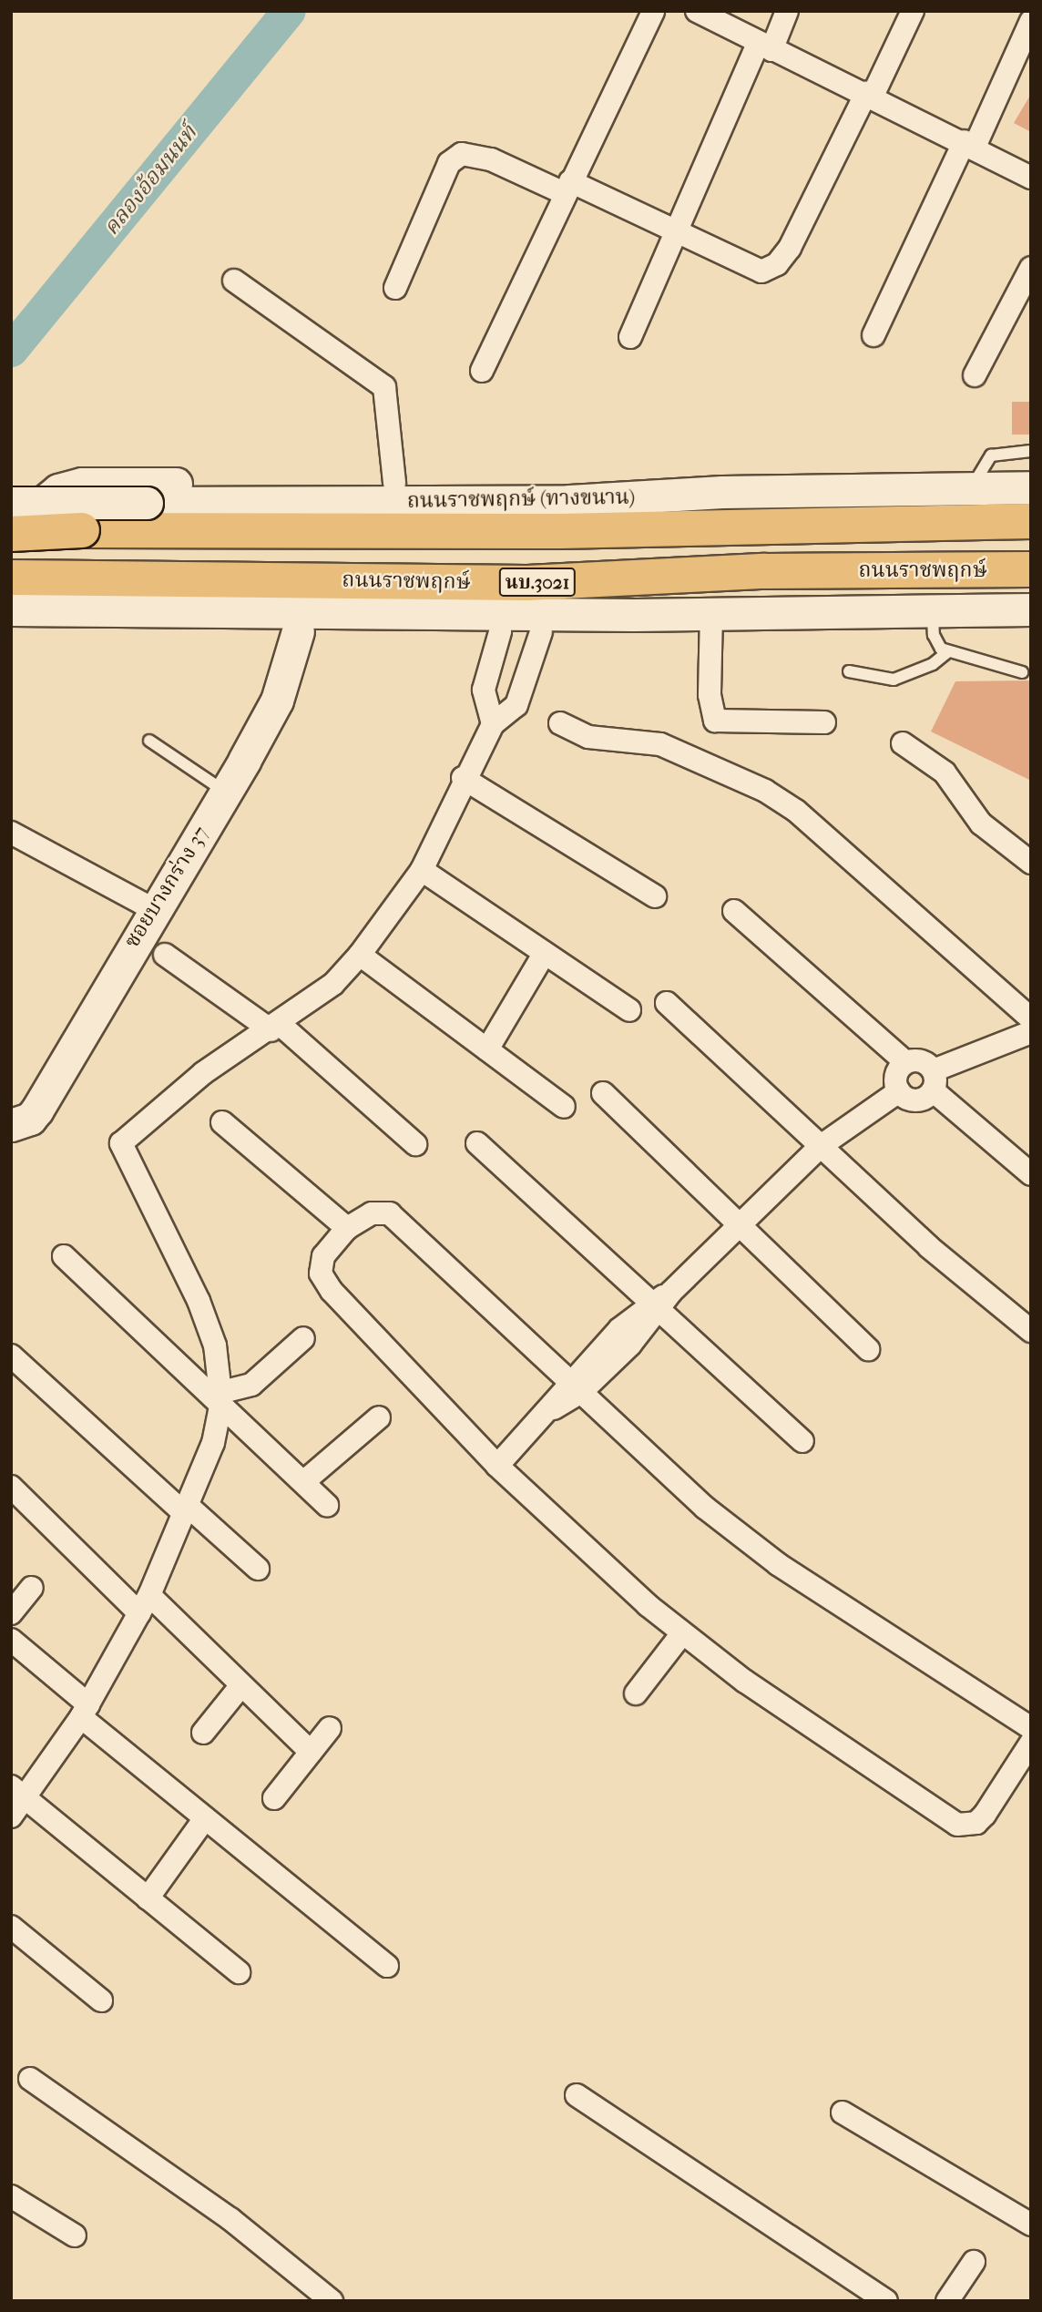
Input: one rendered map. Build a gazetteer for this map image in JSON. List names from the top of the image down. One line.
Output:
{"streets":{"main road":["ถนนราชพฤกษ์ (ทางขนาน)","ถนนราชพฤกษ์","นบ.3021","ซอยบางกร่าง 37"]},"water":["คลองอ้อมนนท์"]}
